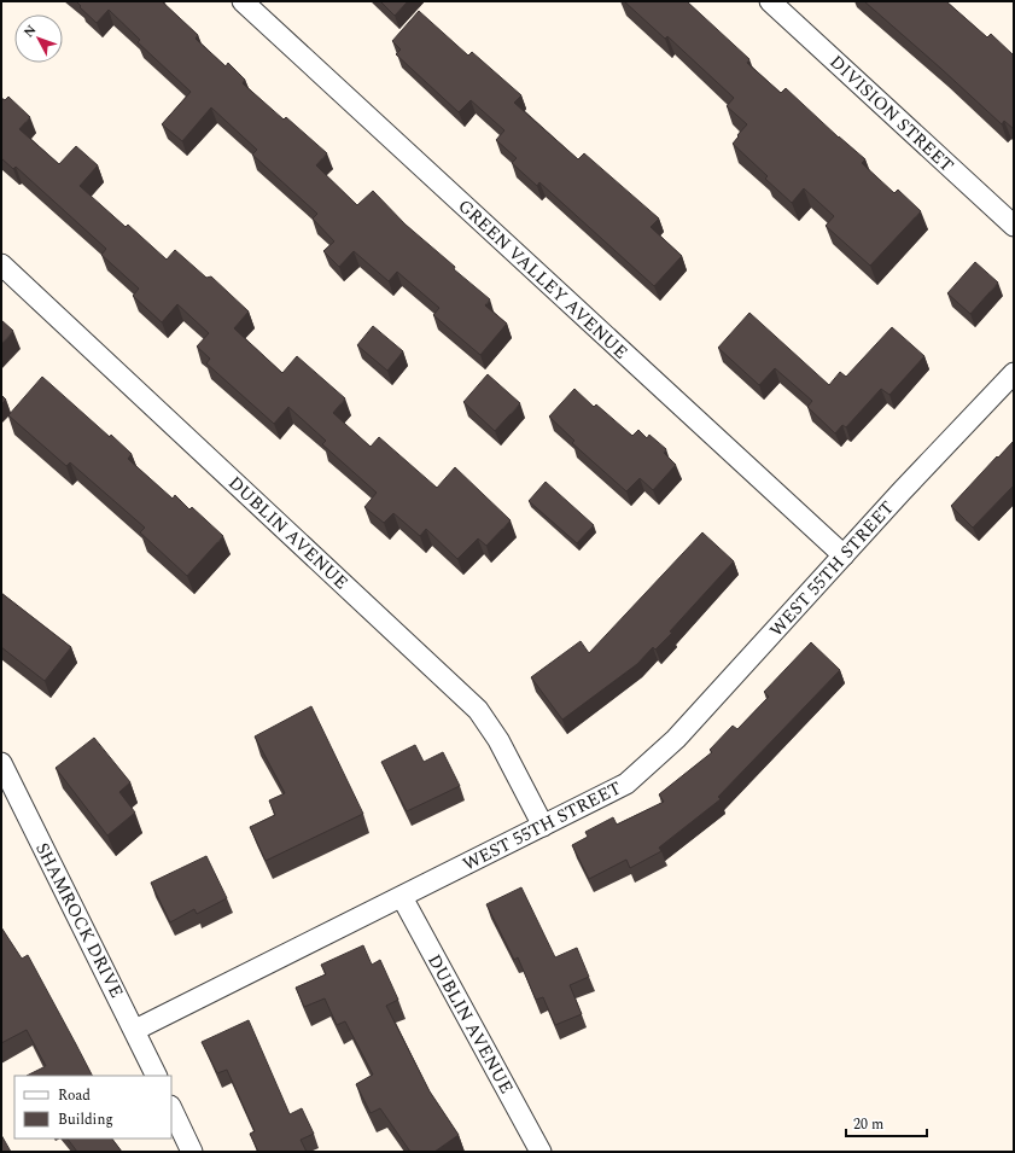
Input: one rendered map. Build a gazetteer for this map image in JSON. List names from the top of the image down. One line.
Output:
{"streets":{"street":["DIVISION STREET","GREEN VALLEY AVENUE","DUBLIN AVENUE","WEST 55TH STREET","SHAMROCK DRIVE"]},"crossings":[["GREEN VALLEY AVENUE","WEST 55TH STREET"],["DUBLIN AVENUE","WEST 55TH STREET"],["WEST 55TH STREET","SHAMROCK DRIVE"]],"legend":["Road","Building"],"scale_bar":"20 m","north":"top left"}
